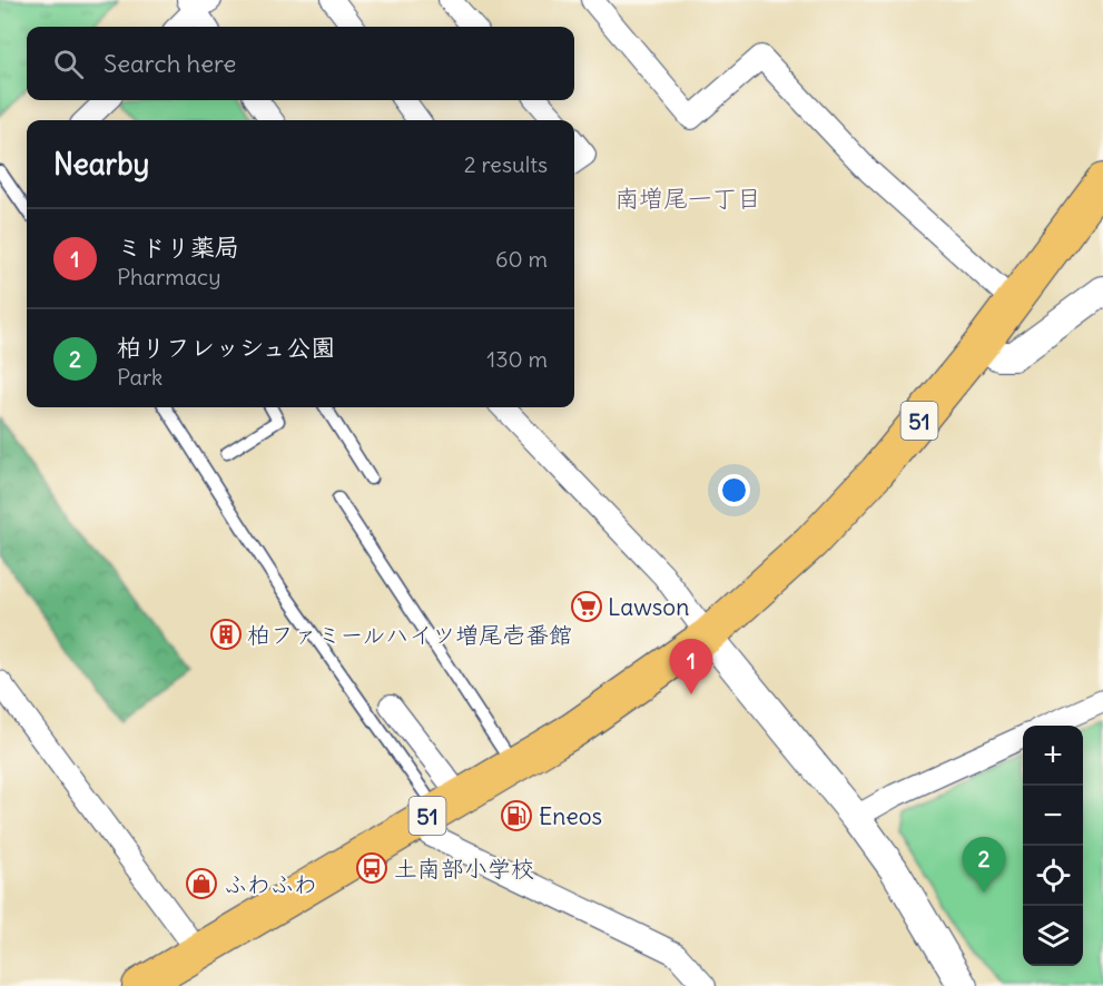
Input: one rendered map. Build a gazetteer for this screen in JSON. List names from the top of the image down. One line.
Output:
{"streets":{"main road":["51"]},"districts":["南増尾一丁目"],"places":{"supermarket":["Lawson"],"building":["柏ファミールハイツ増尾壱番館"],"fuel station":["Eneos"],"bus stop":["土南部小学校"],"shop":["ふわふわ"]},"page":{"search":"Search here","heading":["Nearby","2 results"],"list":[{"mark":"1","name":"ミドリ薬局","note":"Pharmacy","value":"60 m"},{"mark":"2","name":"柏リフレッシュ公園","note":"Park","value":"130 m"}],"pins":["1","2"],"map_buttons":["+","−"]}}
